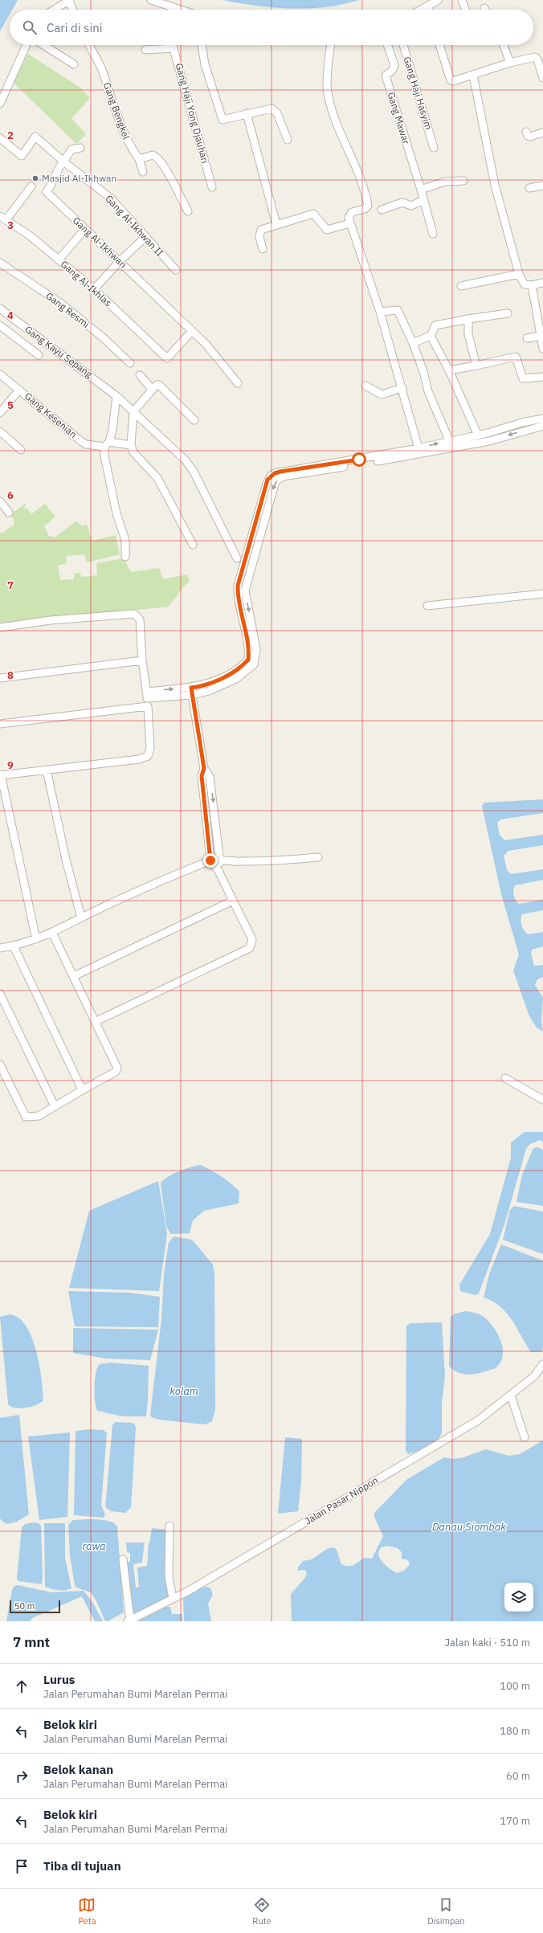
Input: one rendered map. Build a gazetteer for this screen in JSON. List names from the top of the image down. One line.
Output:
{"streets":{"street":["Gang Haji Hasyim","Gang Bengkel","Gang Haji Yong Djauhari","Gang Mawar","Gang Al-Ikhwan II","Gang Al-Ikhwan","Gang Al-Ikhlas","Gang Resmi","Gang Kayu Sepang","Gang Kesenian","Jalan Pasar Nippon"]},"crossings":[["Gang Al-Ikhwan II","Gang Al-Ikhwan"],["Gang Al-Ikhwan","Gang Al-Ikhlas"]],"water":["kolam","Danau Siombak","rawa"],"places":["Masjid Al-Ikhwan"],"scale_bar":"50 m","page":{"search":"Cari di sini","scale":"50 m","heading":["7 mnt","Jalan kaki · 510 m"],"list":[["Lurus","Jalan Perumahan Bumi Marelan Permai","100 m"],["Belok kiri","Jalan Perumahan Bumi Marelan Permai","180 m"],["Belok kanan","Jalan Perumahan Bumi Marelan Permai","60 m"],["Belok kiri","Jalan Perumahan Bumi Marelan Permai","170 m"],"Tiba di tujuan"],"nav":["Peta","Rute","Disimpan"]},"grid":{"rows":["2","3","4","5","6","7","8","9"]}}
